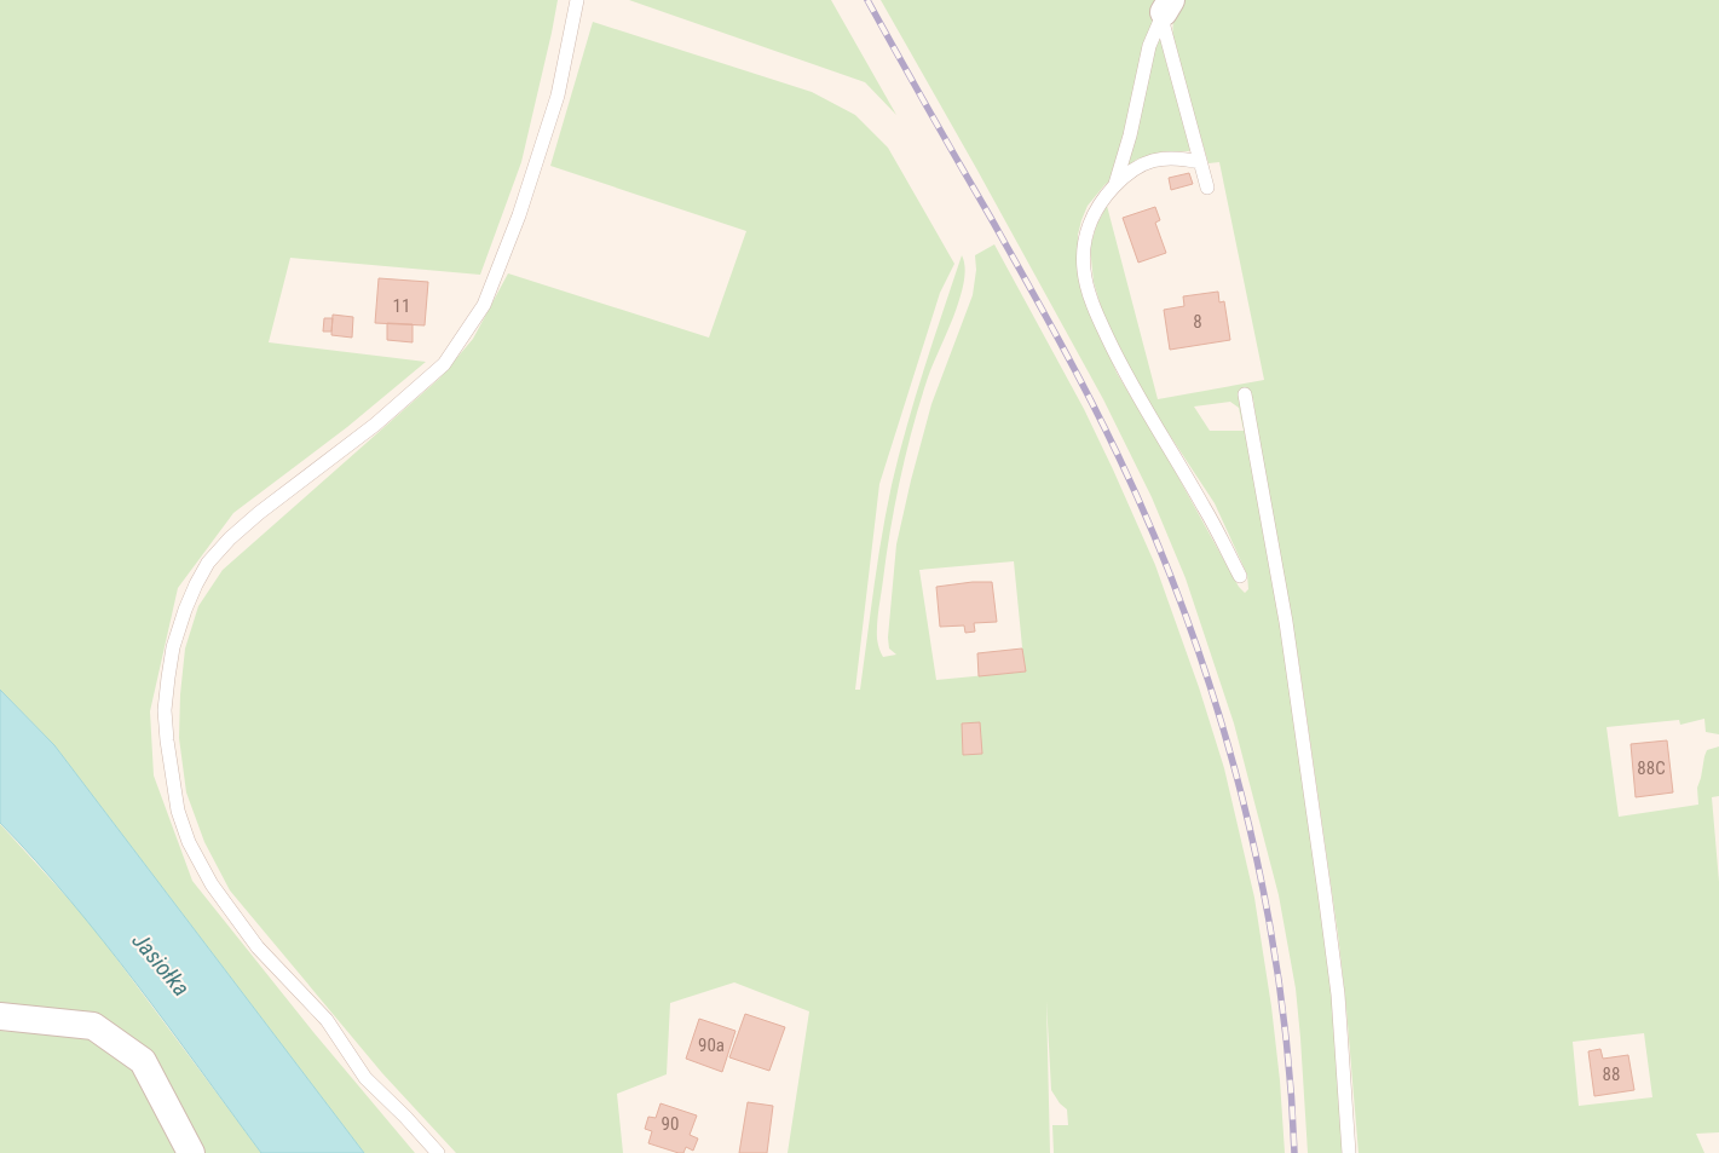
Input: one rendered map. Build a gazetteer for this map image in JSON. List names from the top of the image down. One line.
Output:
{"water":["Jasiołka"],"house_numbers":["11","8","88C","90a","88","90"]}
